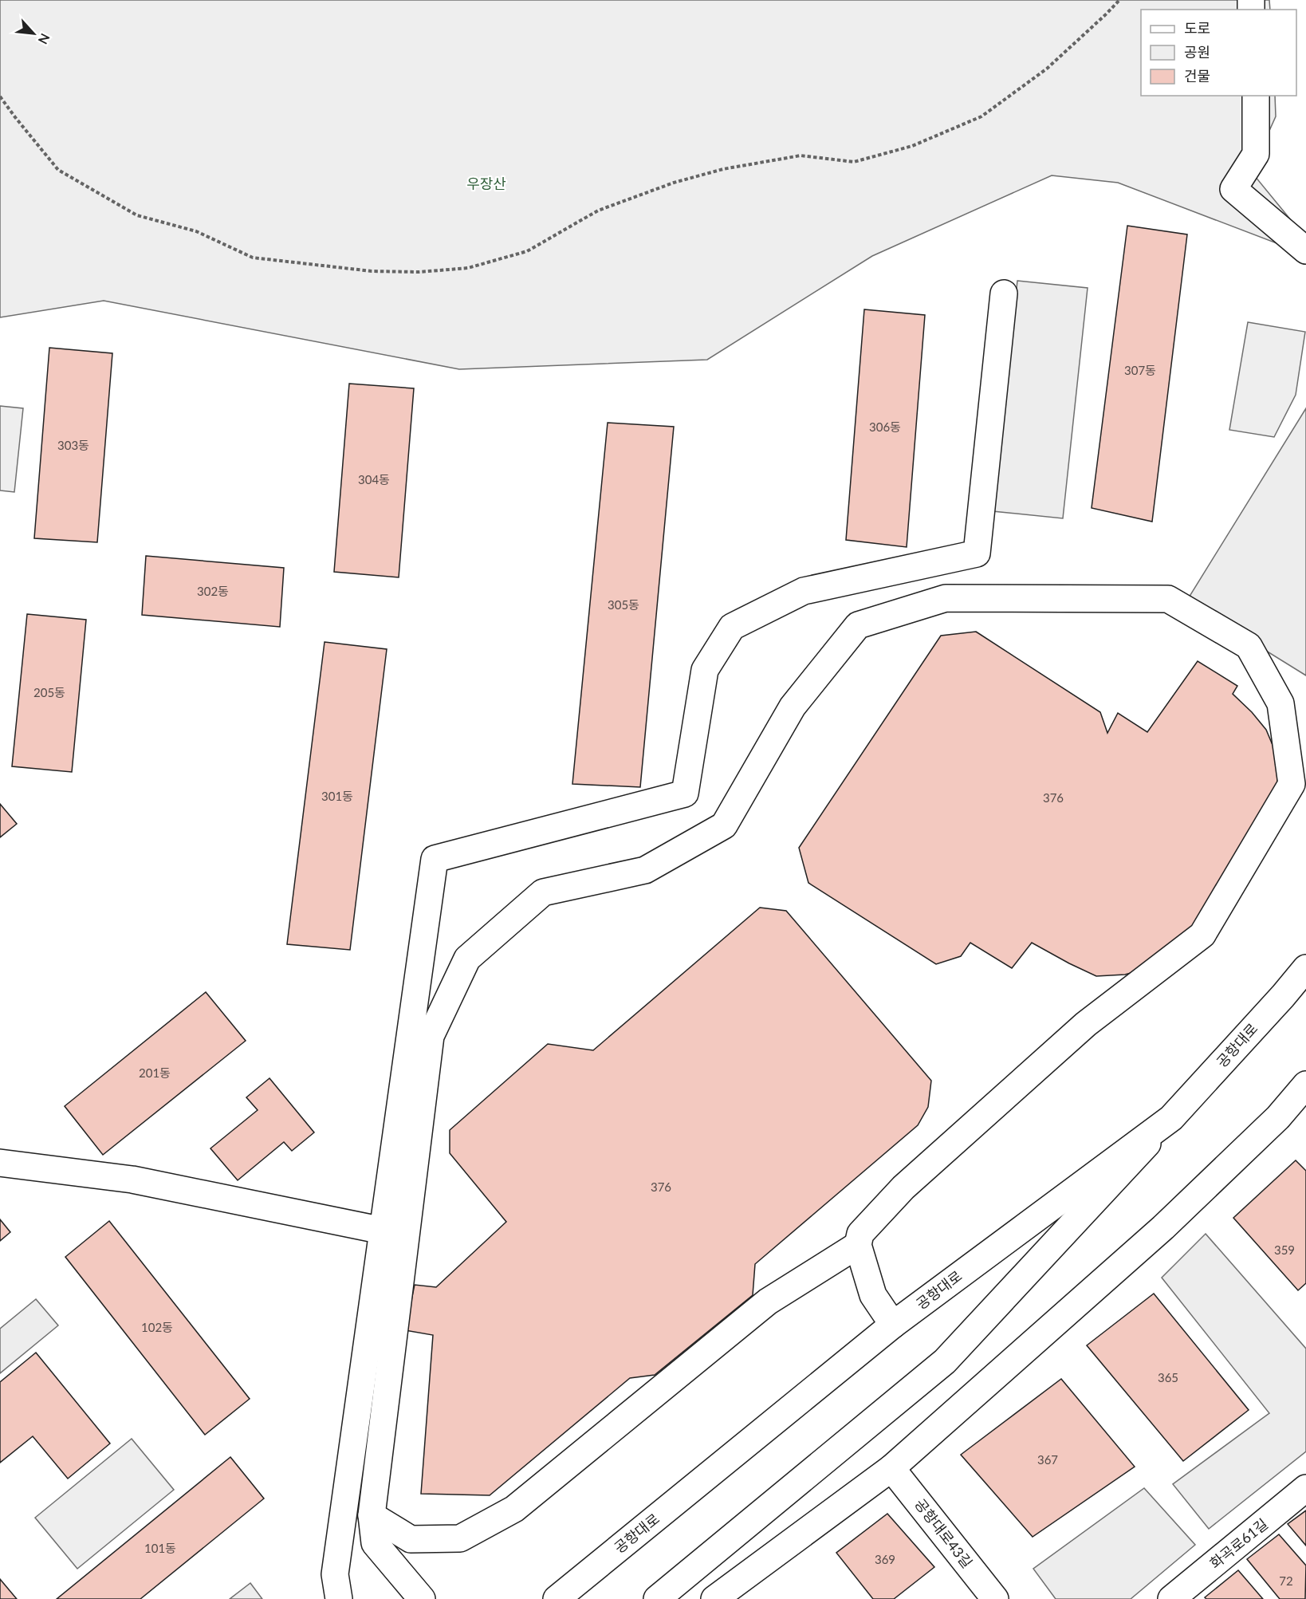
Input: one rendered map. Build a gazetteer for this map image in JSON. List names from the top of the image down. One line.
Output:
{"streets":{"main road":["공항대로","공항대로43길","화곡로61길"]},"parks":["우장산"],"house_numbers":["307동","306동","303동","304동","302동","305동","205동","301동","376","201동","376","359","102동","365","367","101동","369","72"],"legend":["도로","공원","건물"],"north":"bottom right"}
